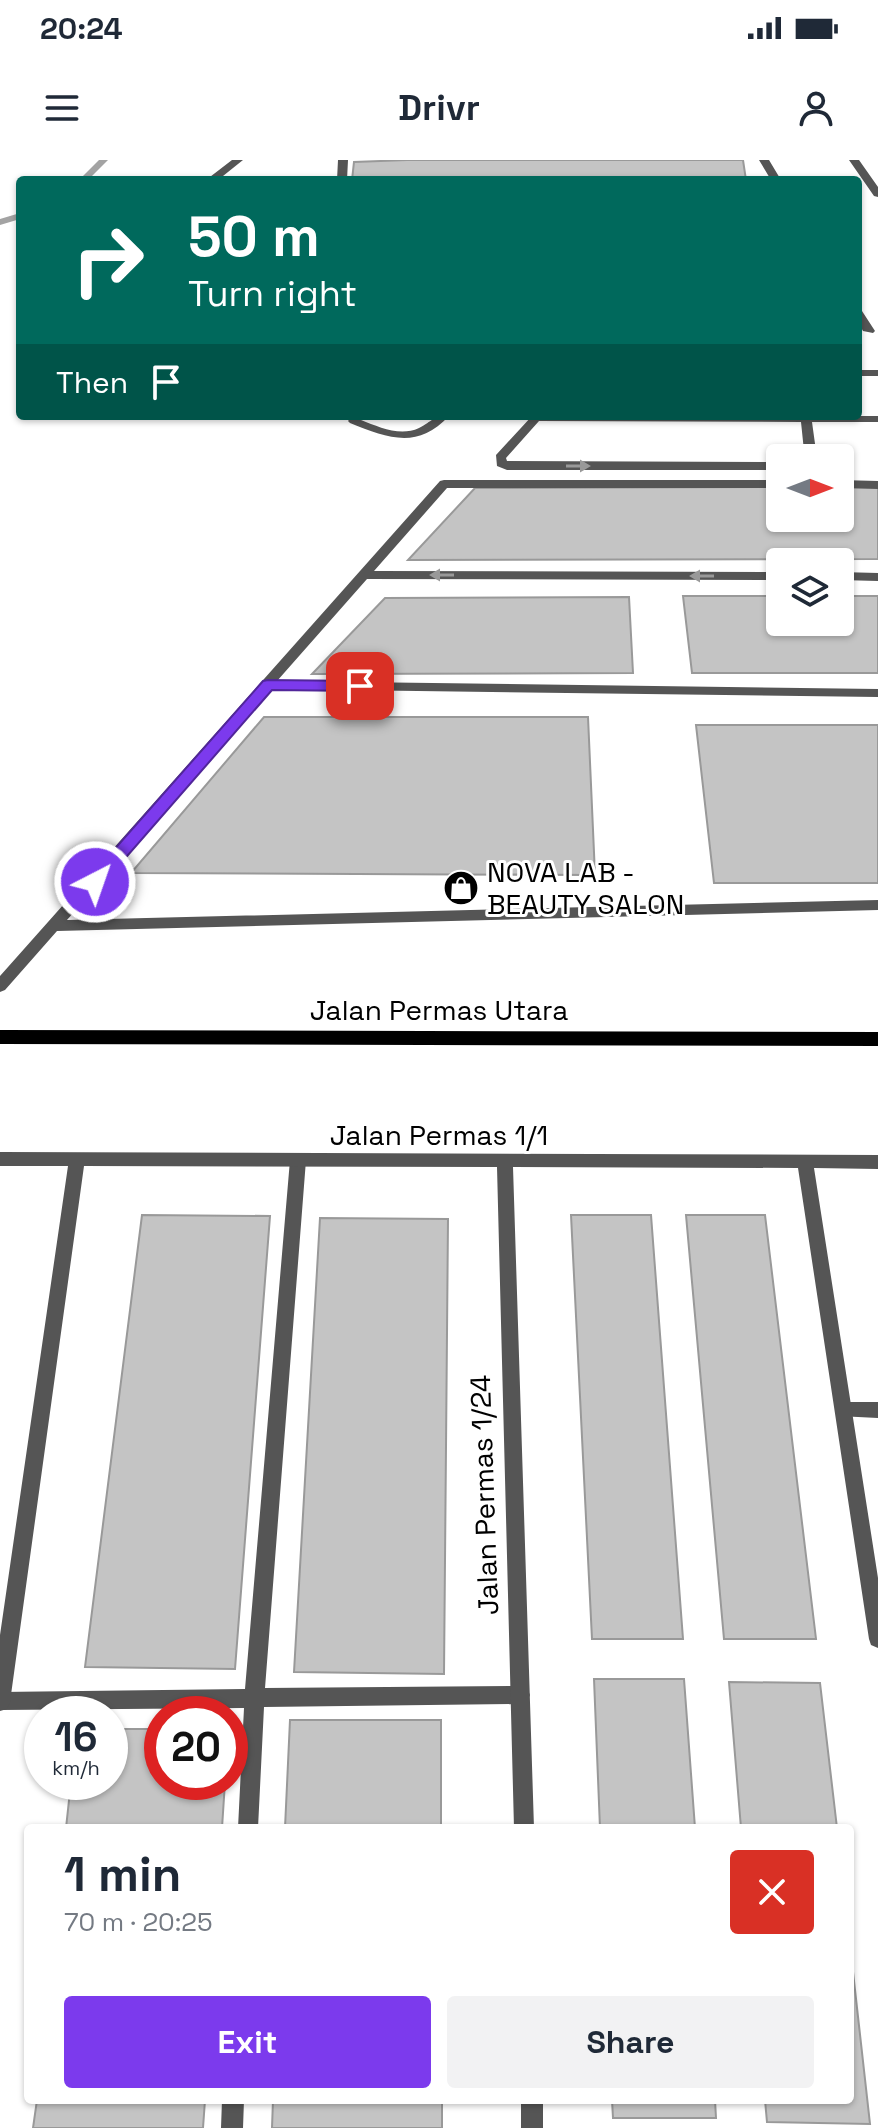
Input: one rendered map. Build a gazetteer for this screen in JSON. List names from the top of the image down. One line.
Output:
{"streets":{"main road":["Jalan Permas Utara"],"street":["Jalan Permas 1/1","Jalan Permas 1/24"]},"crossings":[["Jalan Permas 1/1","Jalan Permas 1/24"]],"places":{"shop":["NOVA LAB - BEAUTY SALON"]},"north":"right","page":{"status":"20:24","header":"Drivr","turn":["50 m","Turn right"],"then":"Then","speed":"16 km/h","limit":"20","heading":["1 min","70 m · 20:25"],"buttons":["Exit","Share"]}}
